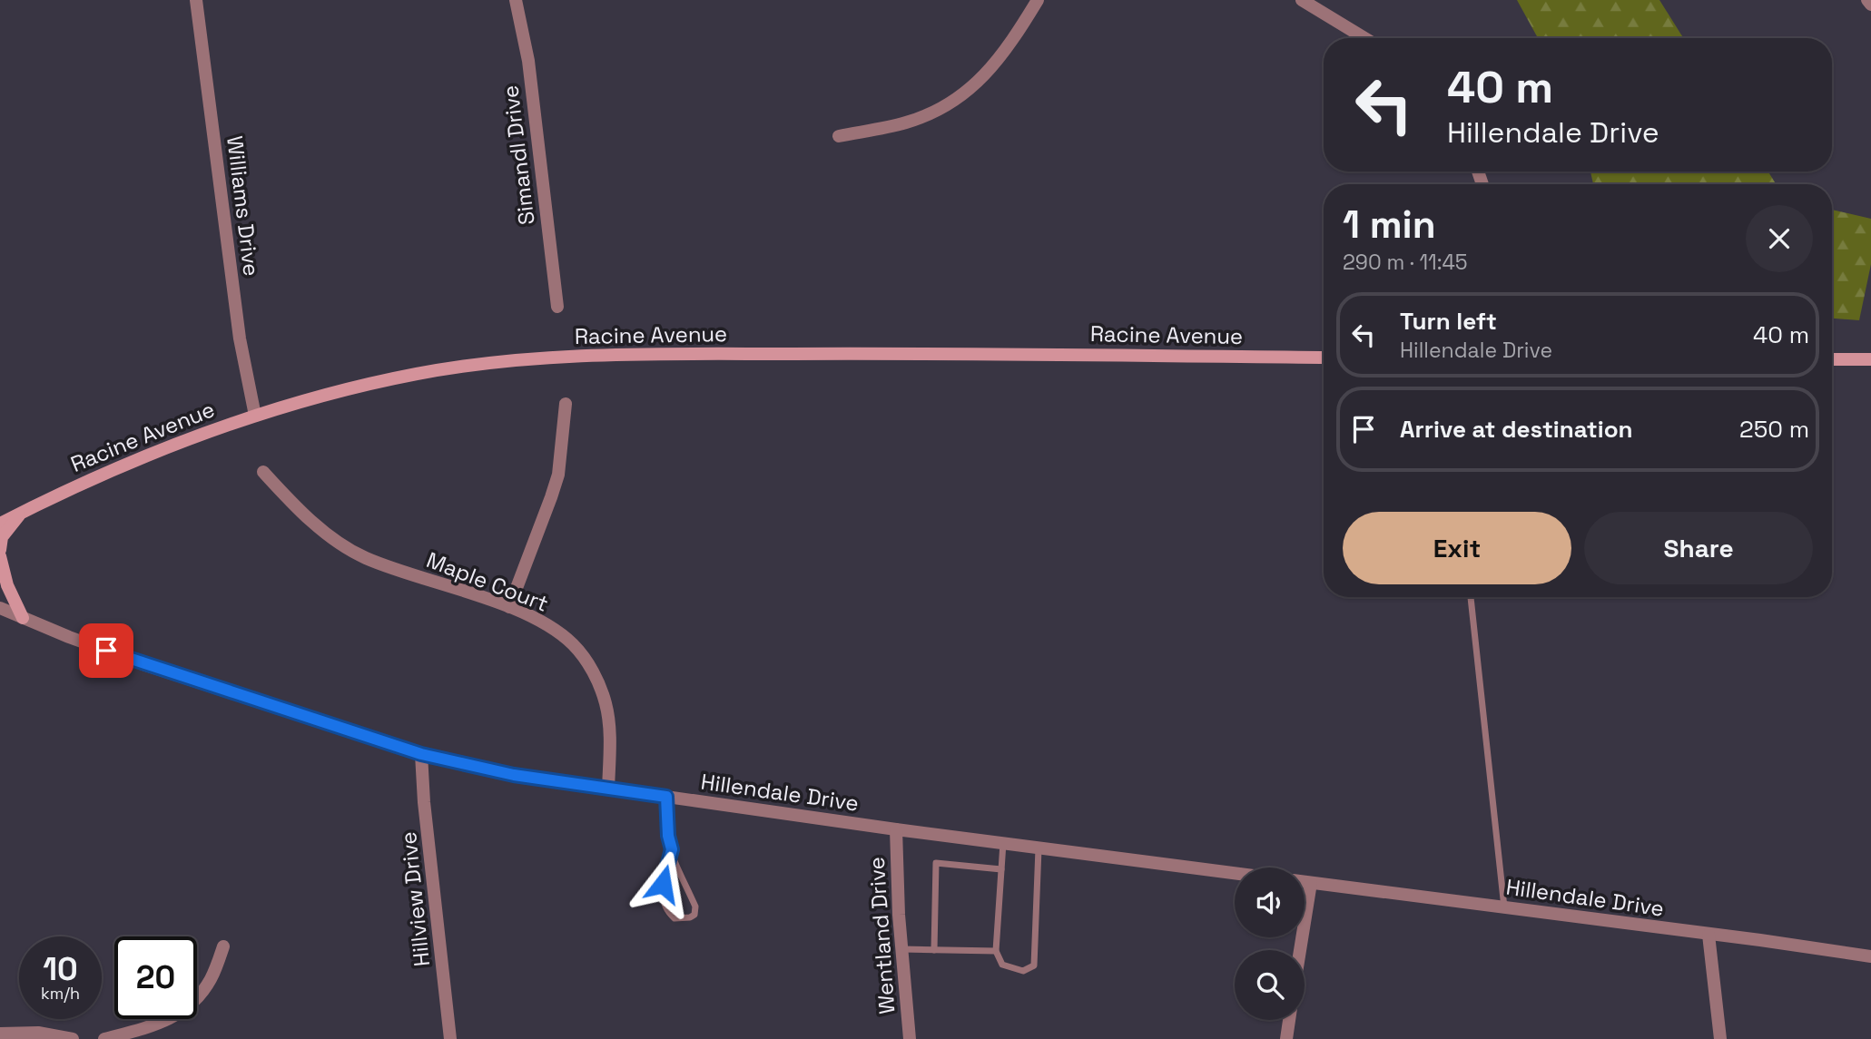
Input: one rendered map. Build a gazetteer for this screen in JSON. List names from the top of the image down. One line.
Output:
{"streets":{"main road":["Racine Avenue"],"street":["Simandl Drive","Williams Drive","Maple Court","Hillendale Drive","Hillview Drive","Wentland Drive"]},"crossings":[["Williams Drive","Racine Avenue"],["Maple Court","Hillendale Drive"],["Hillendale Drive","Hillview Drive"],["Hillendale Drive","Wentland Drive"]],"page":{"turn":["40 m","Hillendale Drive"],"heading":["1 min","290 m · 11:45"],"list":[{"name":"Turn left","note":"Hillendale Drive","value":"40 m"},{"name":"Arrive at destination","value":"250 m"}],"buttons":["Exit","Share"],"speed":"10 km/h","limit":"20"}}
